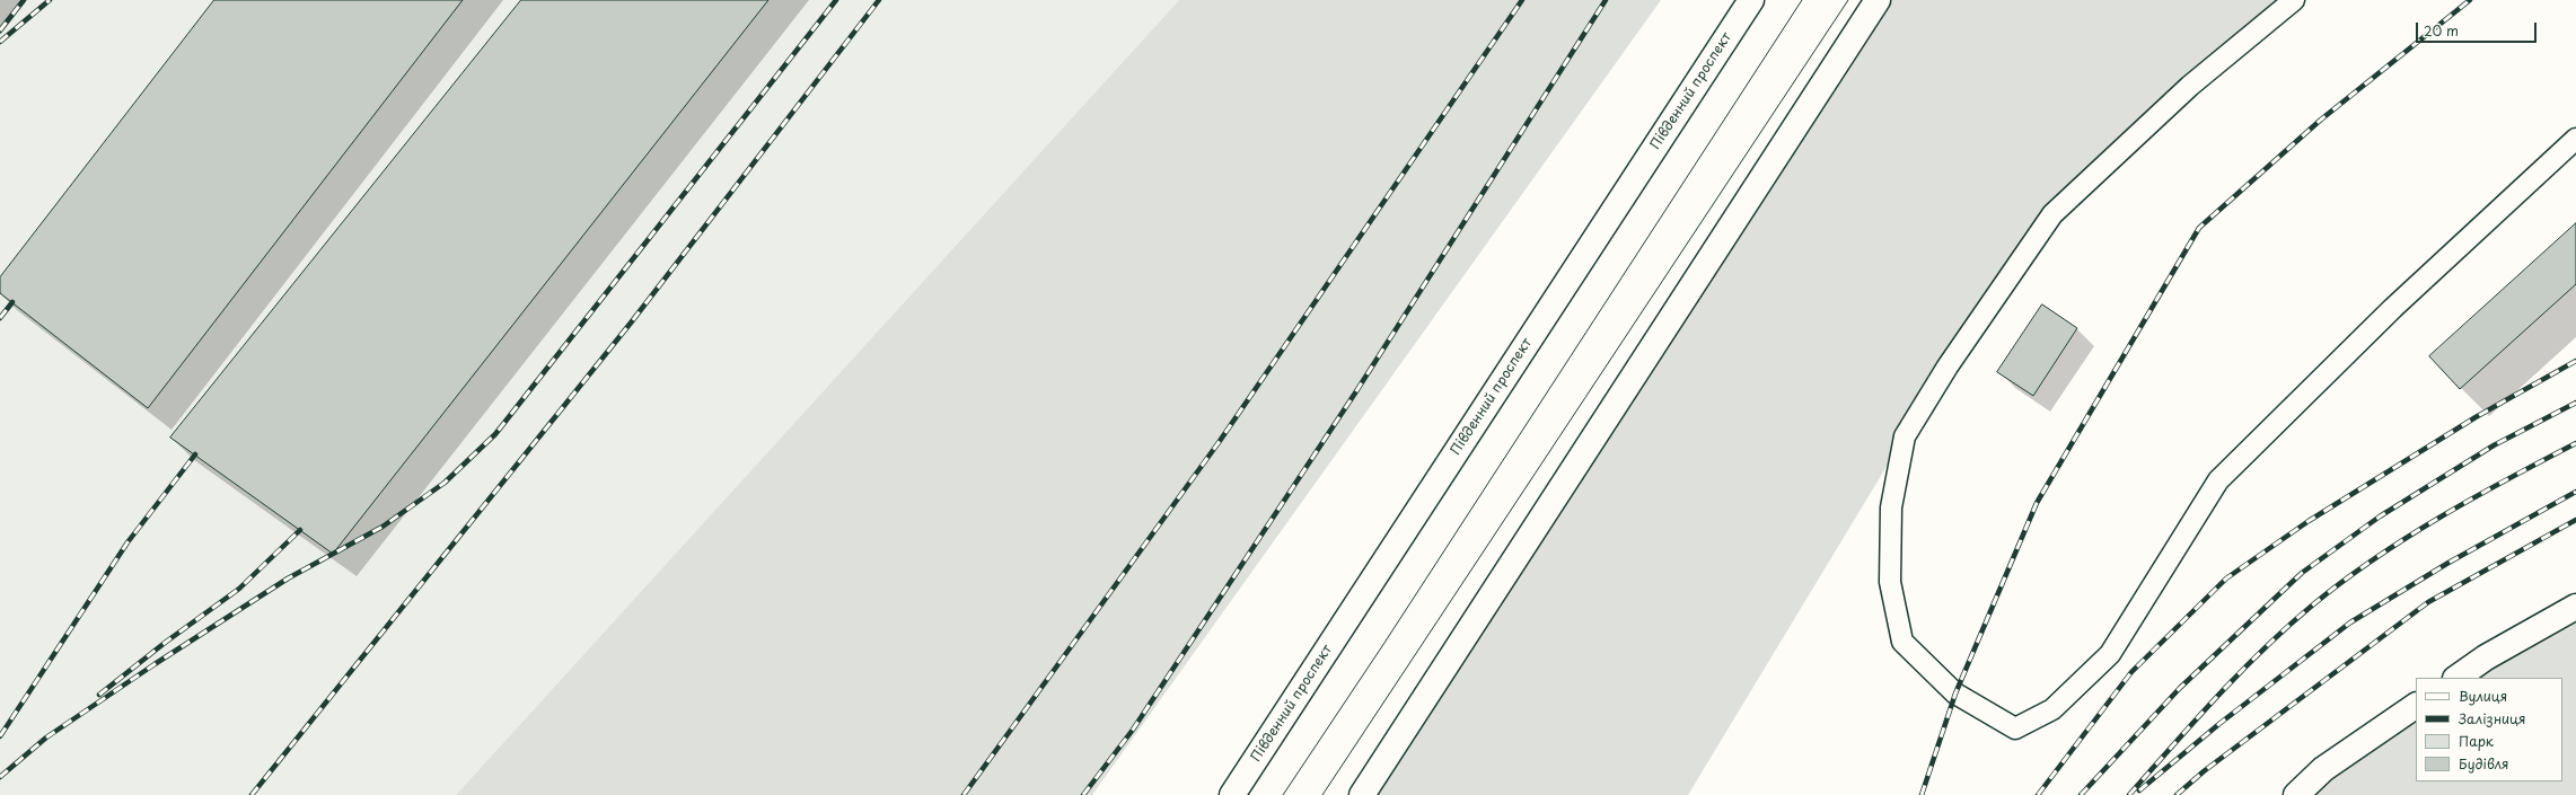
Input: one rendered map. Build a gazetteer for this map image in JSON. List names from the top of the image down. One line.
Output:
{"streets":{"main road":["Південний проспект"]},"legend":["Вулиця","Залізниця","Парк","Будівля"],"scale_bar":"20 m"}
